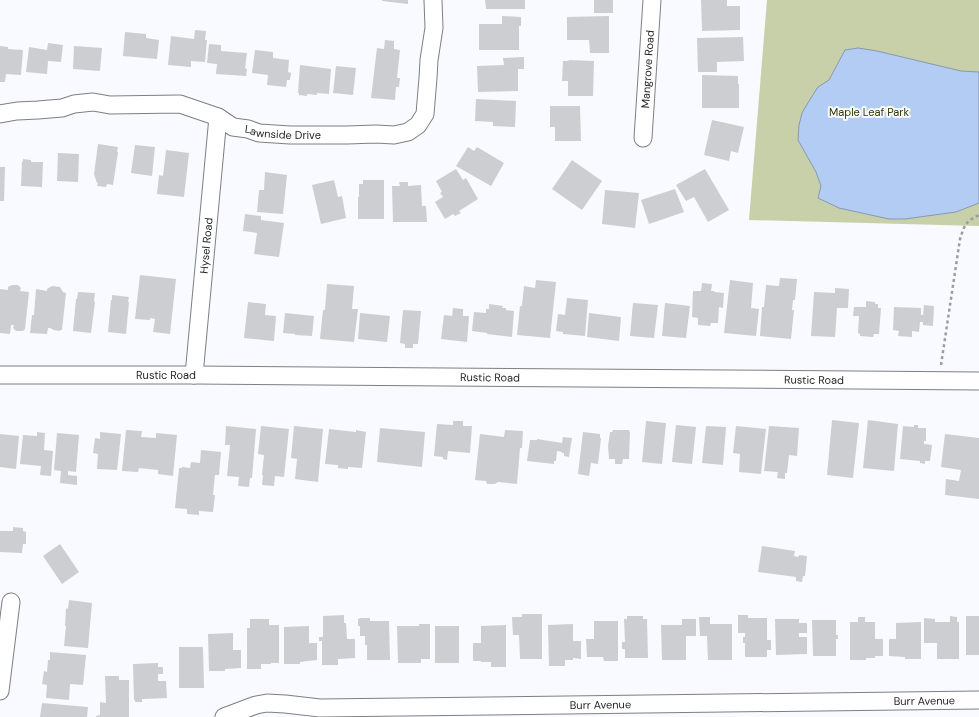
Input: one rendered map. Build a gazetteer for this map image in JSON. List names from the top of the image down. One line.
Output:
{"streets":{"street":["Mangrove Road","Lawnside Drive","Hysel Road","Rustic Road","Burr Avenue"]},"crossings":[["Lawnside Drive","Hysel Road"],["Hysel Road","Rustic Road"]],"parks":["Maple Leaf Park"]}
